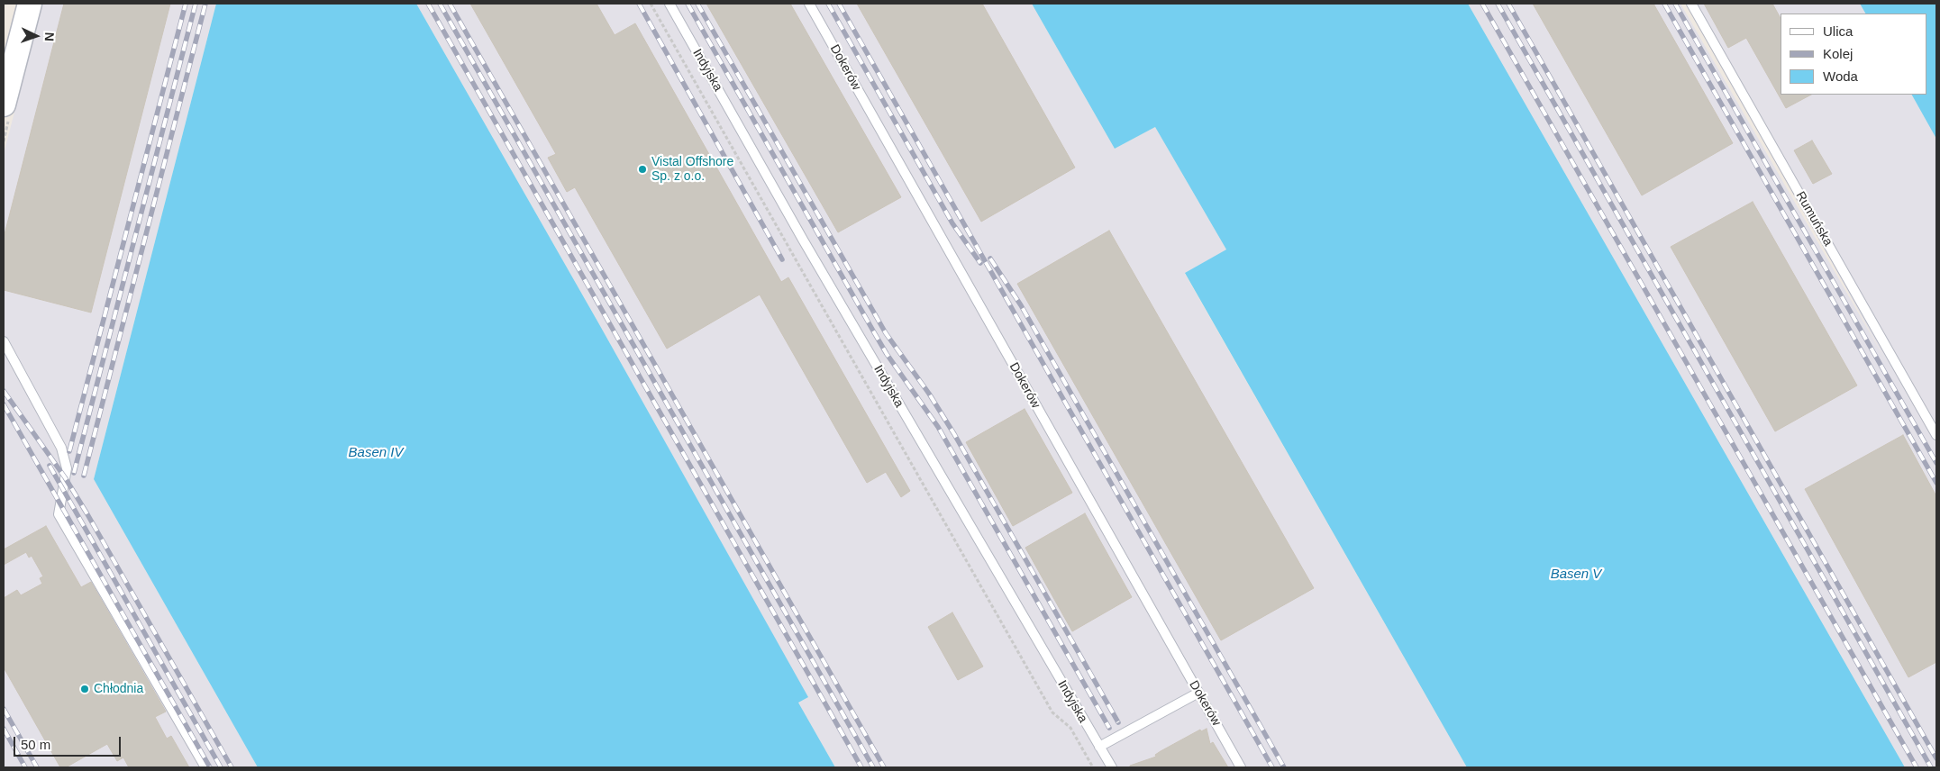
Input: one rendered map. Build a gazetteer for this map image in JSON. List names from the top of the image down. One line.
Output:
{"streets":{"lane":["Dokerów","Indyjska","Rumuńska"]},"water":["Basen IV","Basen V"],"places":["Vistal Offshore Sp. z o.o.","Chłodnia"],"legend":["Ulica","Kolej","Woda"],"scale_bar":"50 m","north":"right"}
